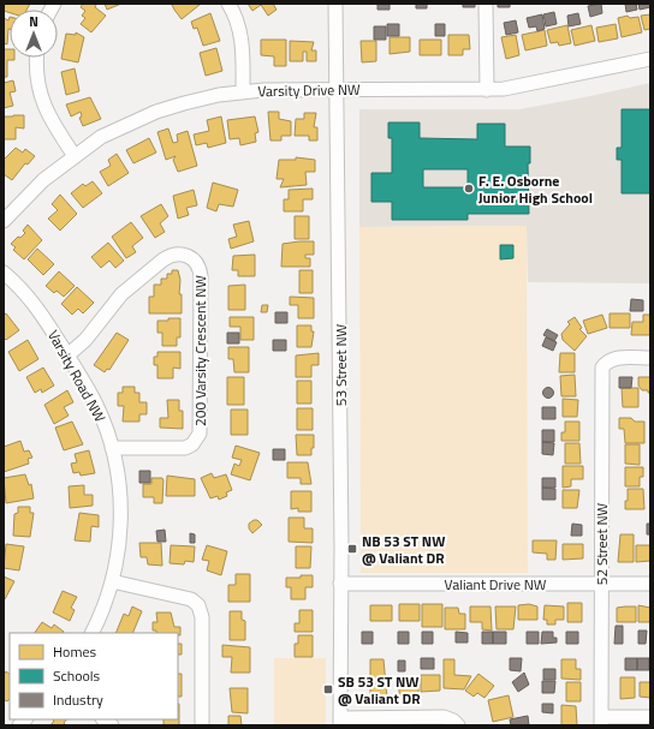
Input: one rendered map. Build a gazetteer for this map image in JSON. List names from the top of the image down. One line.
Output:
{"streets":{"street":["Varsity Drive NW","200 Varsity Crescent NW","53 Street NW","Varsity Road NW","52 Street NW","Valiant Drive NW"]},"crossings":[["Varsity Drive NW","53 Street NW"],["200 Varsity Crescent NW","Varsity Road NW"],["53 Street NW","Valiant Drive NW"],["52 Street NW","Valiant Drive NW"]],"places":{"other":["F. E. Osborne Junior High School"],"transit":["NB 53 ST NW @ Valiant DR","SB 53 ST NW @ Valiant DR"]},"legend":["Homes","Schools","Industry"],"north":"top"}
